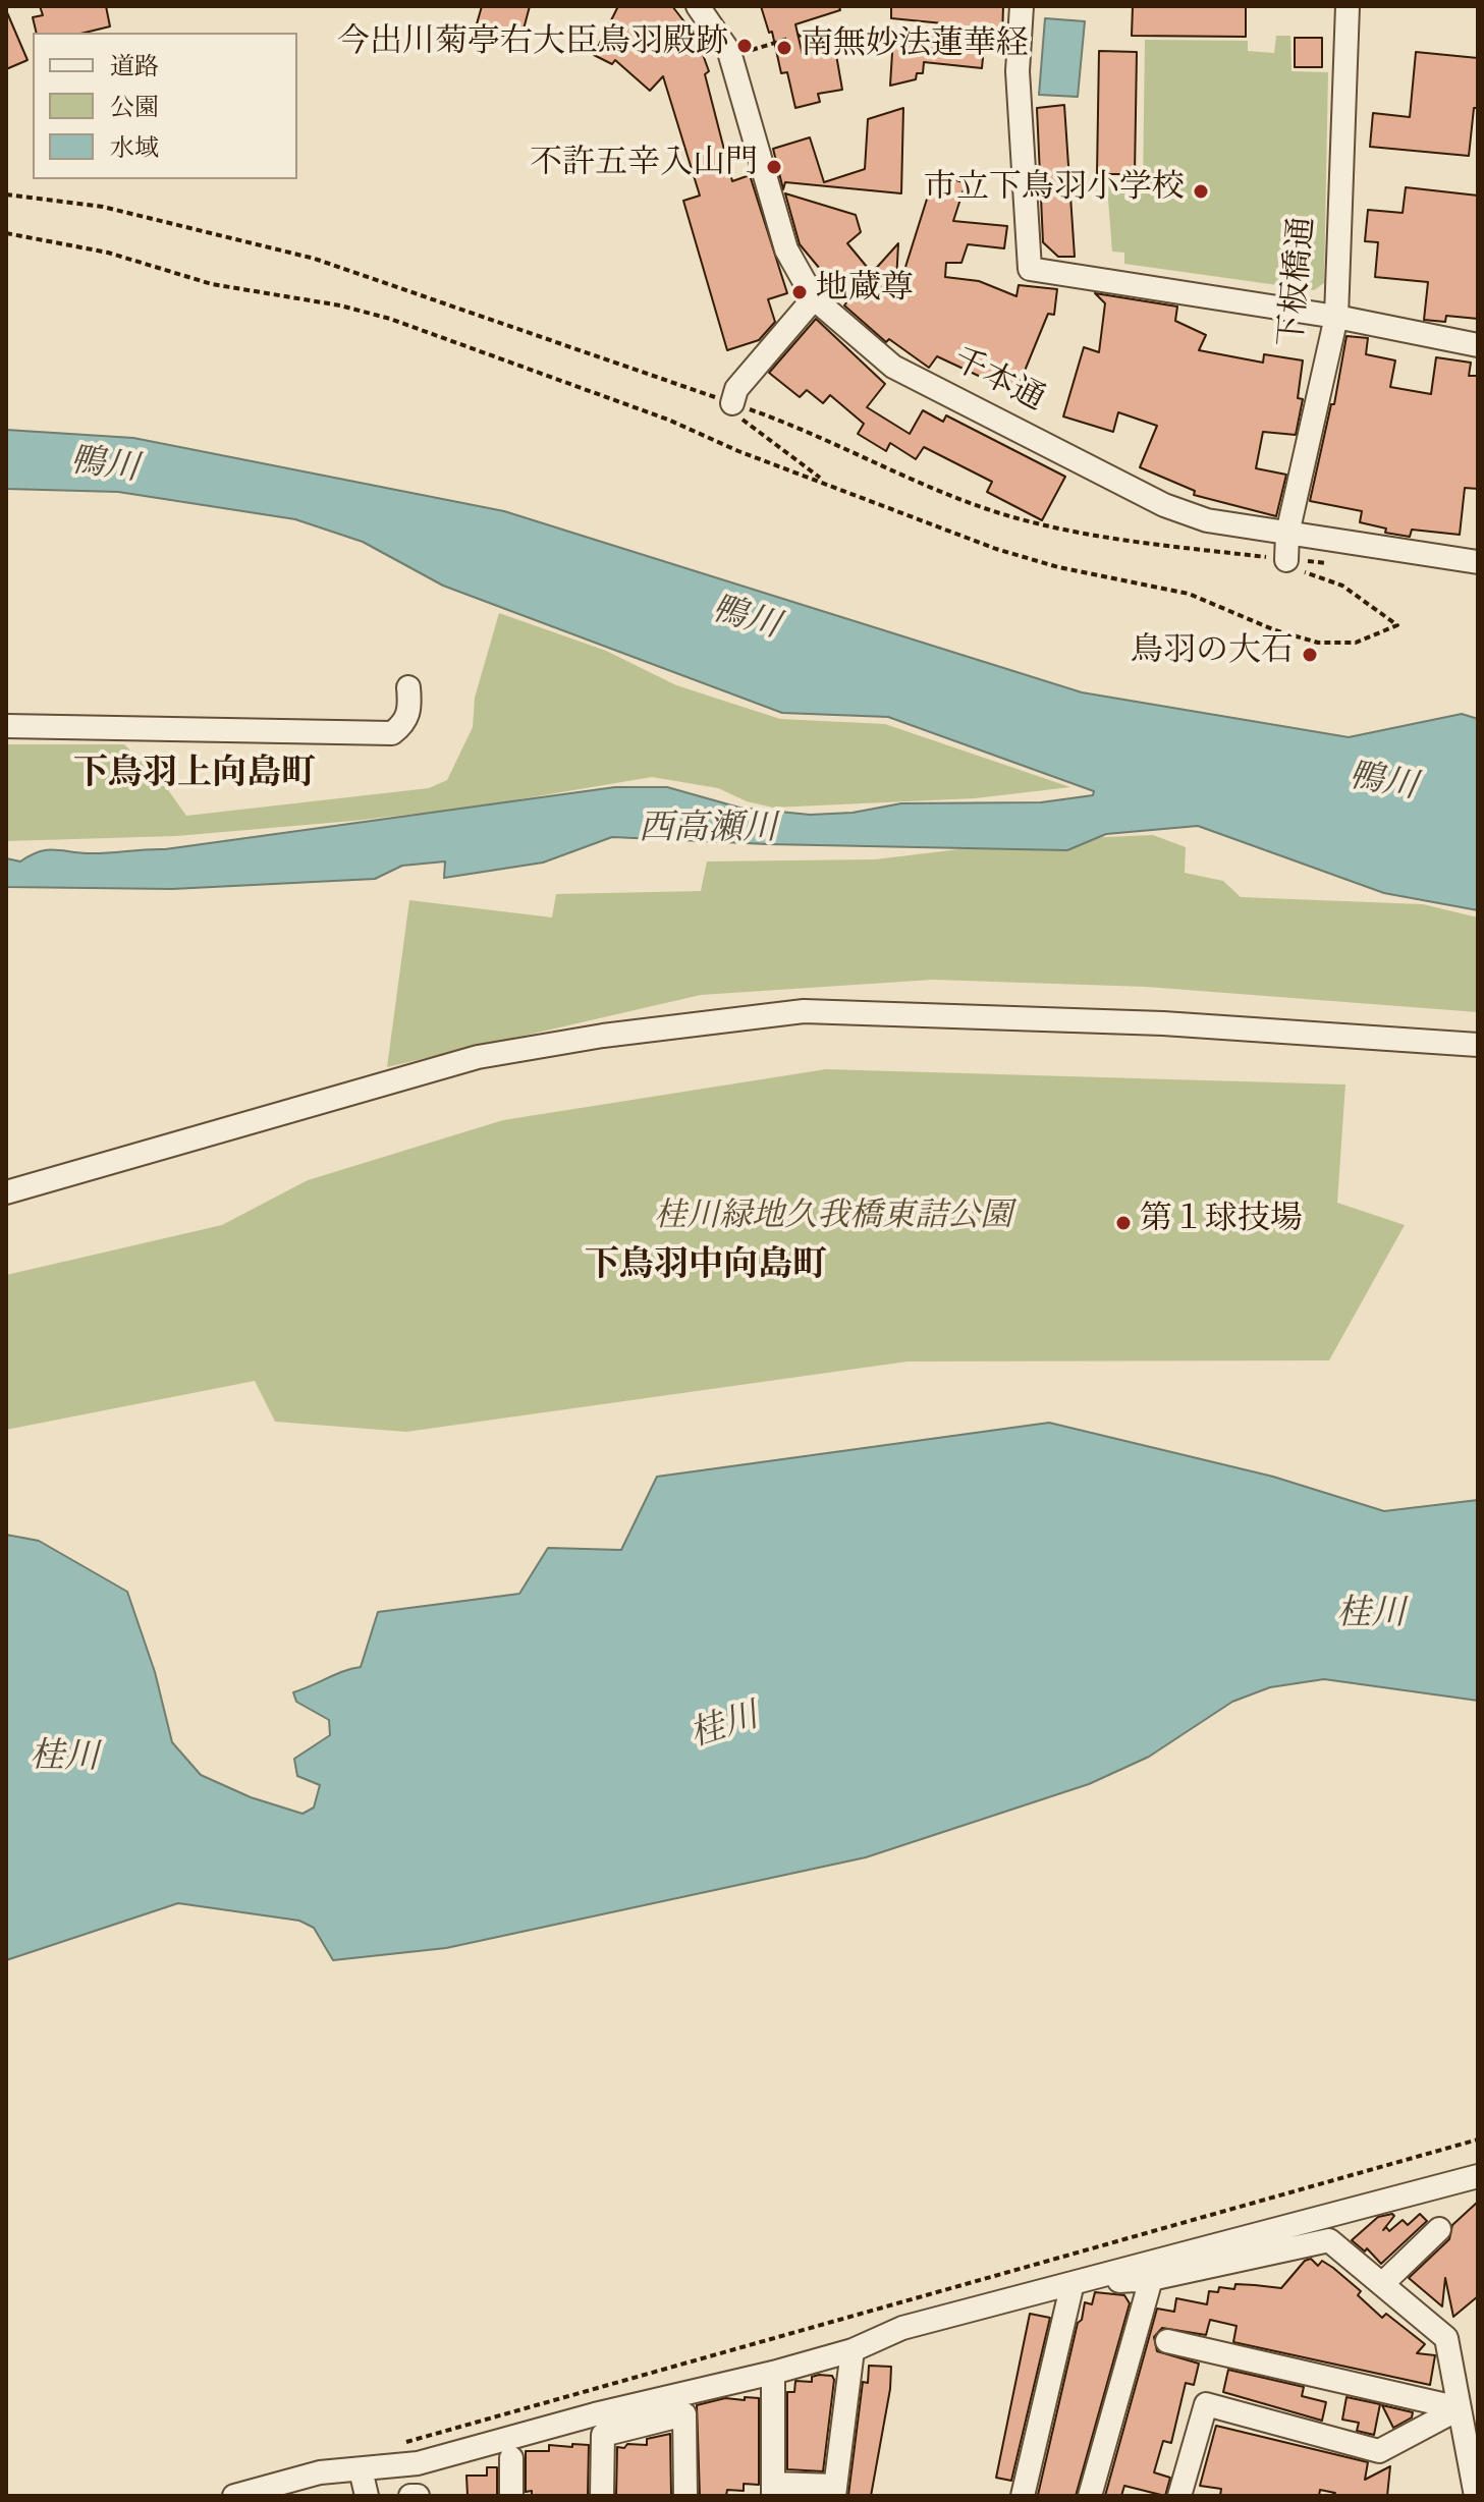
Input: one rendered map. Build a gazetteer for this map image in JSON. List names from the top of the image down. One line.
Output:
{"streets":{"street":["下板橋通","千本通"]},"crossings":[["下板橋通","千本通"]],"districts":["下鳥羽上向島町","下鳥羽中向島町"],"water":["鴨川","西高瀬川","桂川"],"parks":["桂川緑地久我橋東詰公園"],"places":["今出川菊亭右大臣鳥羽殿跡","南無妙法蓮華経","不許五辛入山門","市立下鳥羽小学校","地蔵尊","鳥羽の大石","第１球技場"],"legend":["道路","公園","水域"]}
